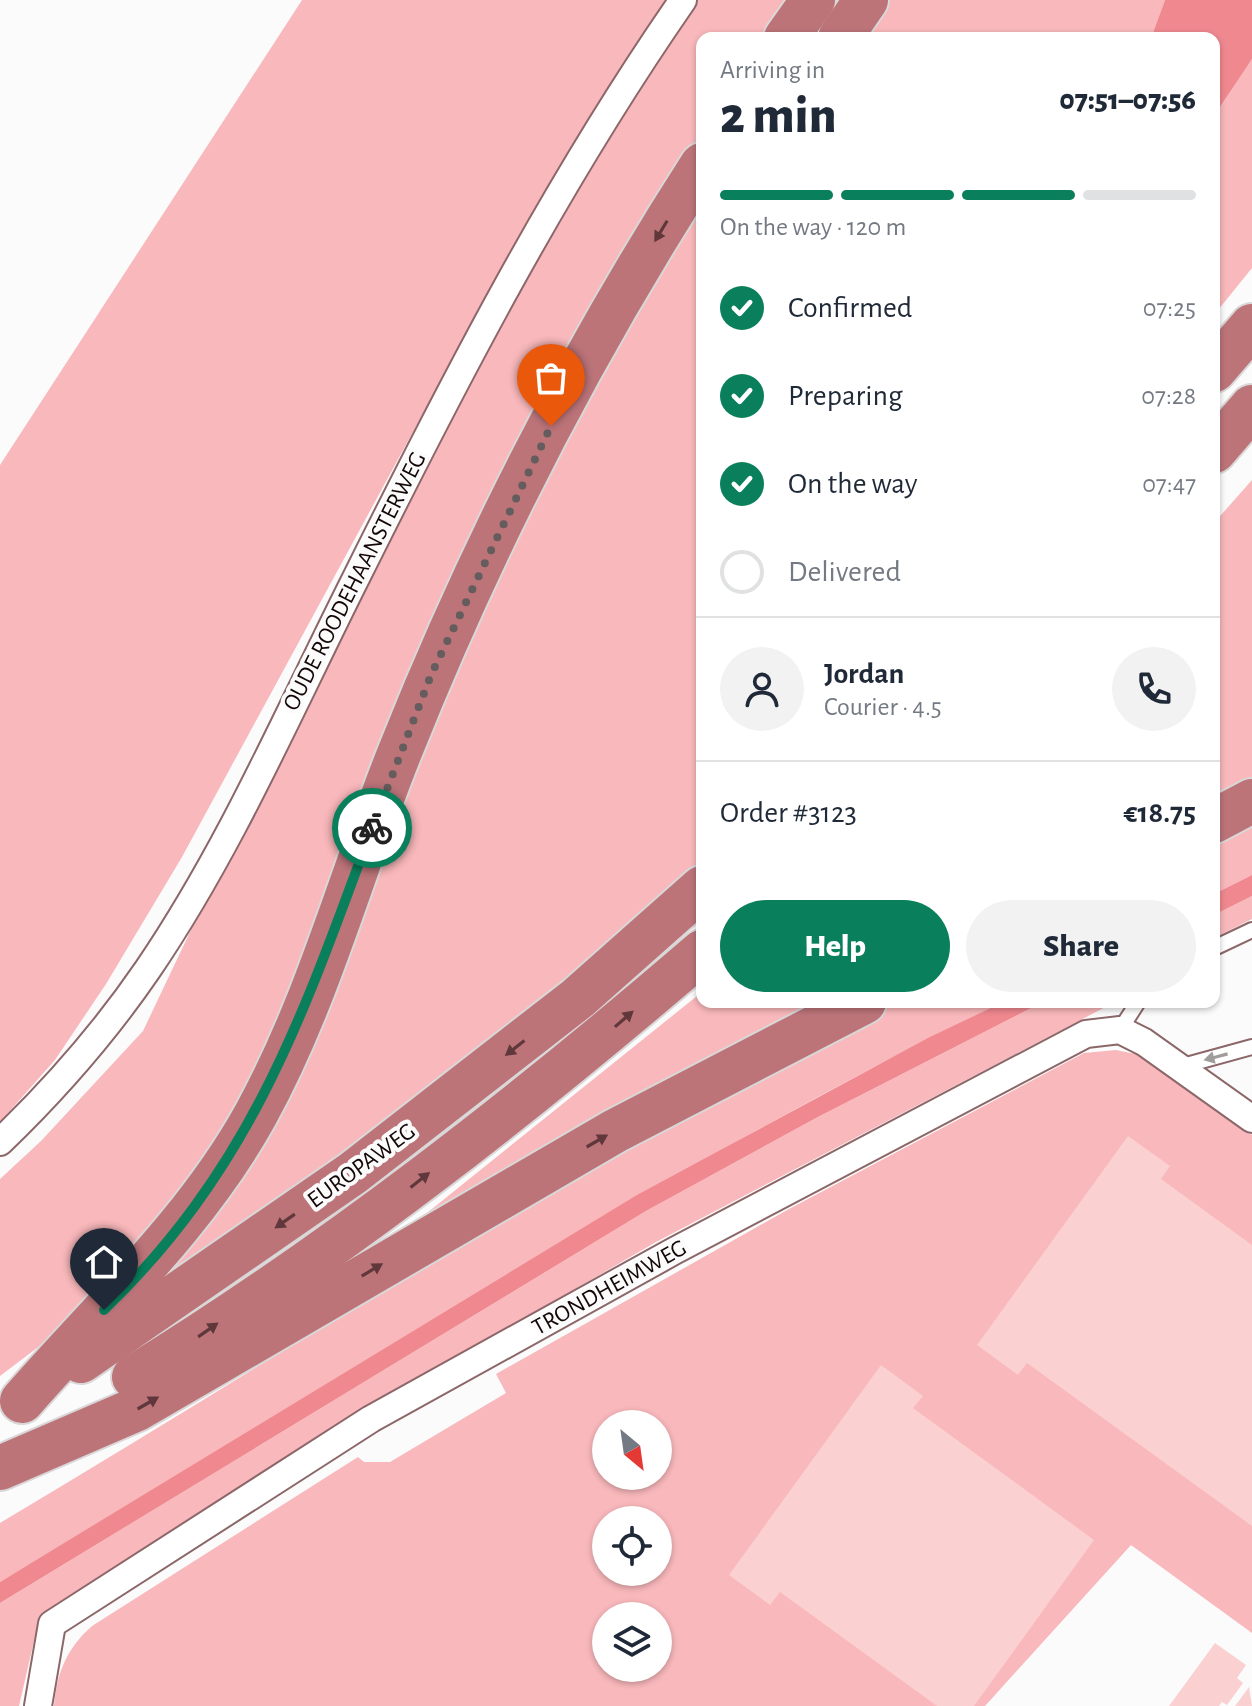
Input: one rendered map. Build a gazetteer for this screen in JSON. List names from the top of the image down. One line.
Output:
{"streets":{"highway":["EUROPAWEG"],"street":["OUDE ROODEHAANSTERWEG","TRONDHEIMWEG"]},"north":"bottom right","page":{"heading":["2 min","Arriving in","07:51–07:56"],"panel":["Jordan","Courier · 4.5","Order #3123","€18.75"],"bar":"On the way · 120 m","list":[["Confirmed","07:25"],["Preparing","07:28"],["On the way","07:47"],"Delivered"],"buttons":["Help","Share"]}}
